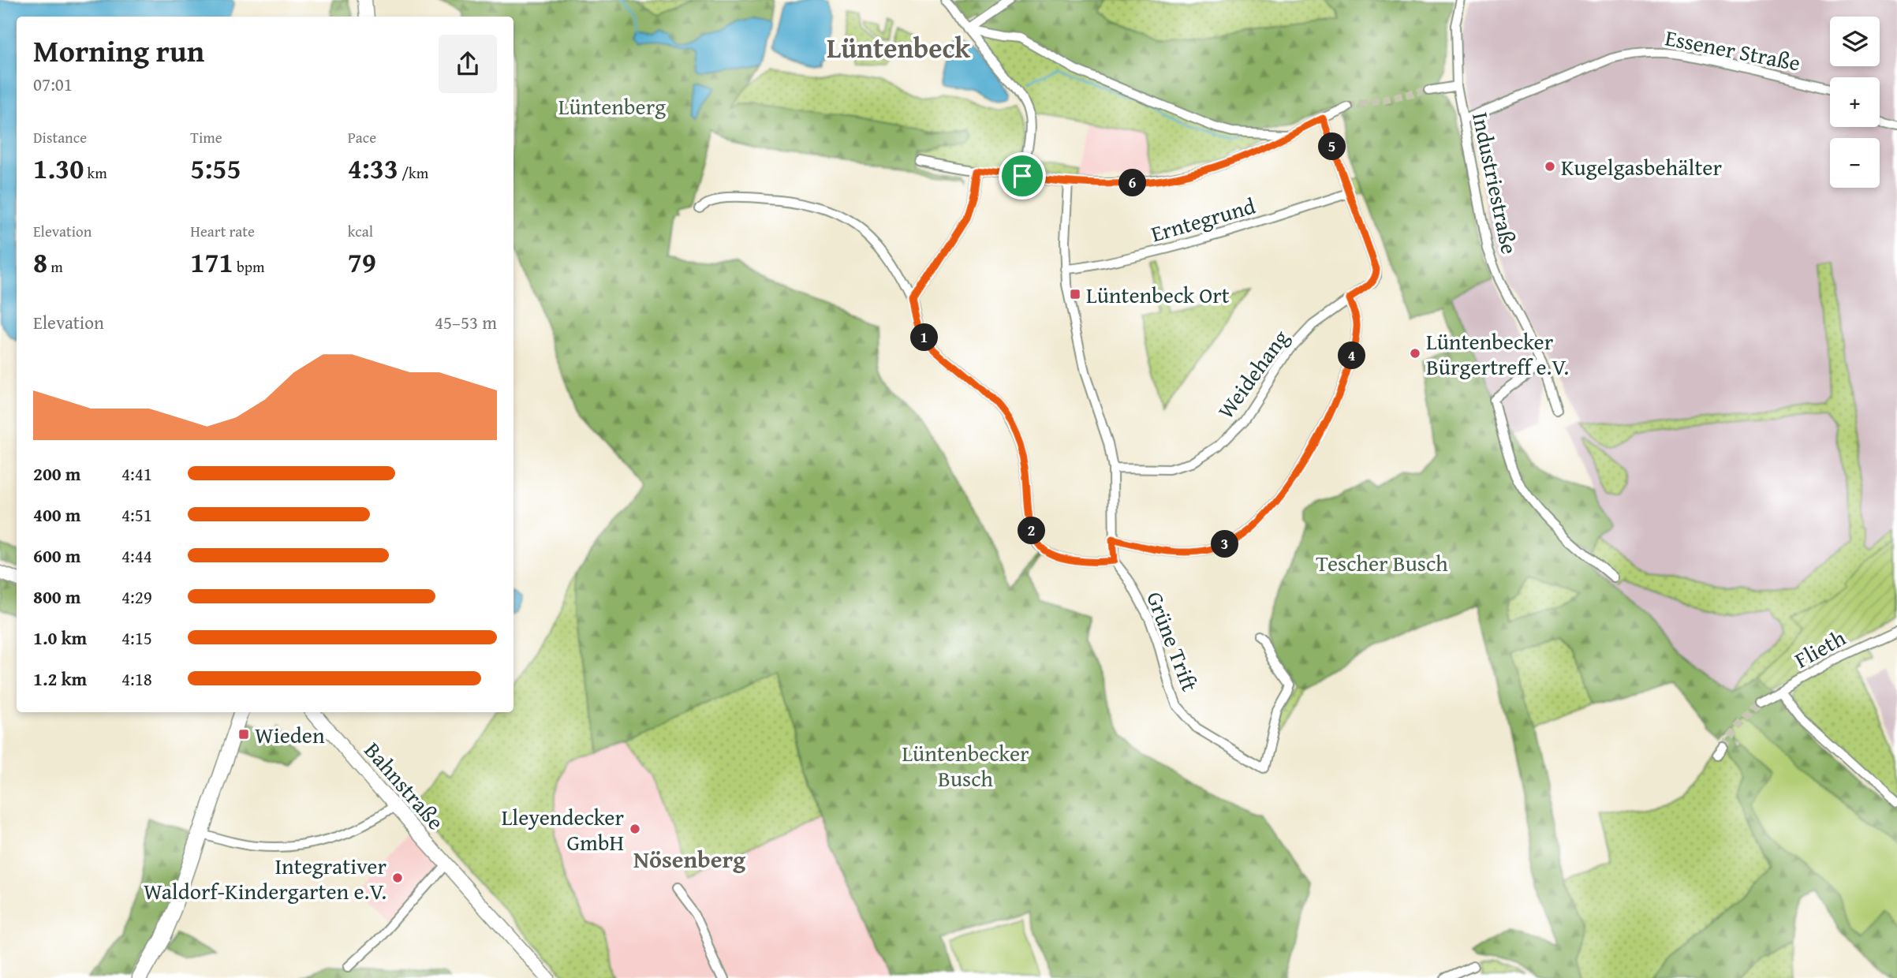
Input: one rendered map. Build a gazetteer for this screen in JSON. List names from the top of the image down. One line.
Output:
{"streets":{"main road":["Bahnstraße"],"street":["Essener Straße","Industriestraße","Erntegrund","Weidehang","Grüne Trift","Flieth"]},"crossings":[["Essener Straße","Industriestraße"],["Erntegrund","Weidehang"]],"districts":["Lüntenbeck","Nösenberg"],"parks":["Lüntenberg","Tescher Busch","Lüntenbecker Busch"],"places":{"other":["Kugelgasbehälter","Lüntenbecker Bürgertreff e.V.","Lleyendecker GmbH","Integrativer Waldorf-Kindergarten e.V."],"transit":["Lüntenbeck Ort","Wieden"]},"page":{"map_buttons":["+","−"],"heading":["Morning run","07:01"],"stats":[["Distance","1.30 km"],["Time","5:55"],["Pace","4:33 /km"],["Elevation","8 m"],["Heart rate","171 bpm"],["kcal","79"]],"pins":["5","6","1","4","2","3"],"chart":["Elevation","45–53 m"],"list":[{"name":"200 m","note":"4:41"},{"name":"400 m","note":"4:51"},{"name":"600 m","note":"4:44"},{"name":"800 m","note":"4:29"},{"name":"1.0 km","note":"4:15"},{"name":"1.2 km","note":"4:18"}]}}
